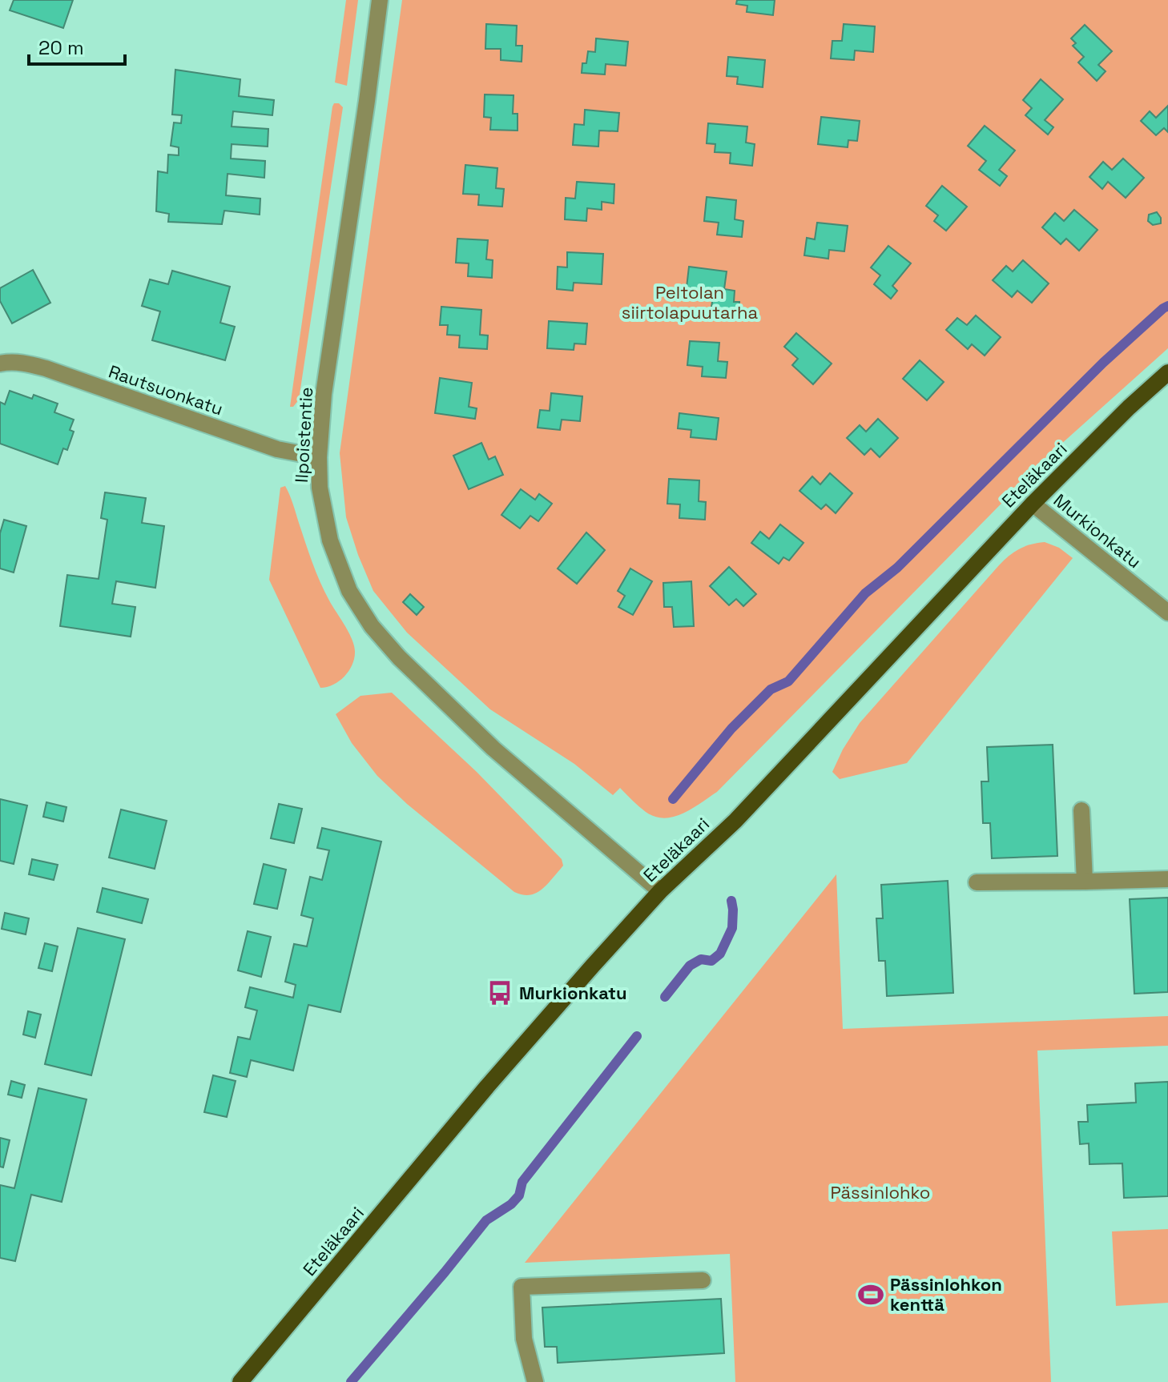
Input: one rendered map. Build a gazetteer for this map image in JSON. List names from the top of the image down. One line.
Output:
{"streets":{"main road":["Eteläkaari"],"street":["Rautsuonkatu","Ilpoistentie","Murkionkatu"]},"crossings":[["Rautsuonkatu","Ilpoistentie"],["Ilpoistentie","Eteläkaari"],["Eteläkaari","Murkionkatu"]],"parks":["Peltolan siirtolapuutarha","Pässinlohko"],"places":{"bus stop":["Murkionkatu"],"sports":["Pässinlohkon kenttä"]},"scale_bar":"20 m"}
